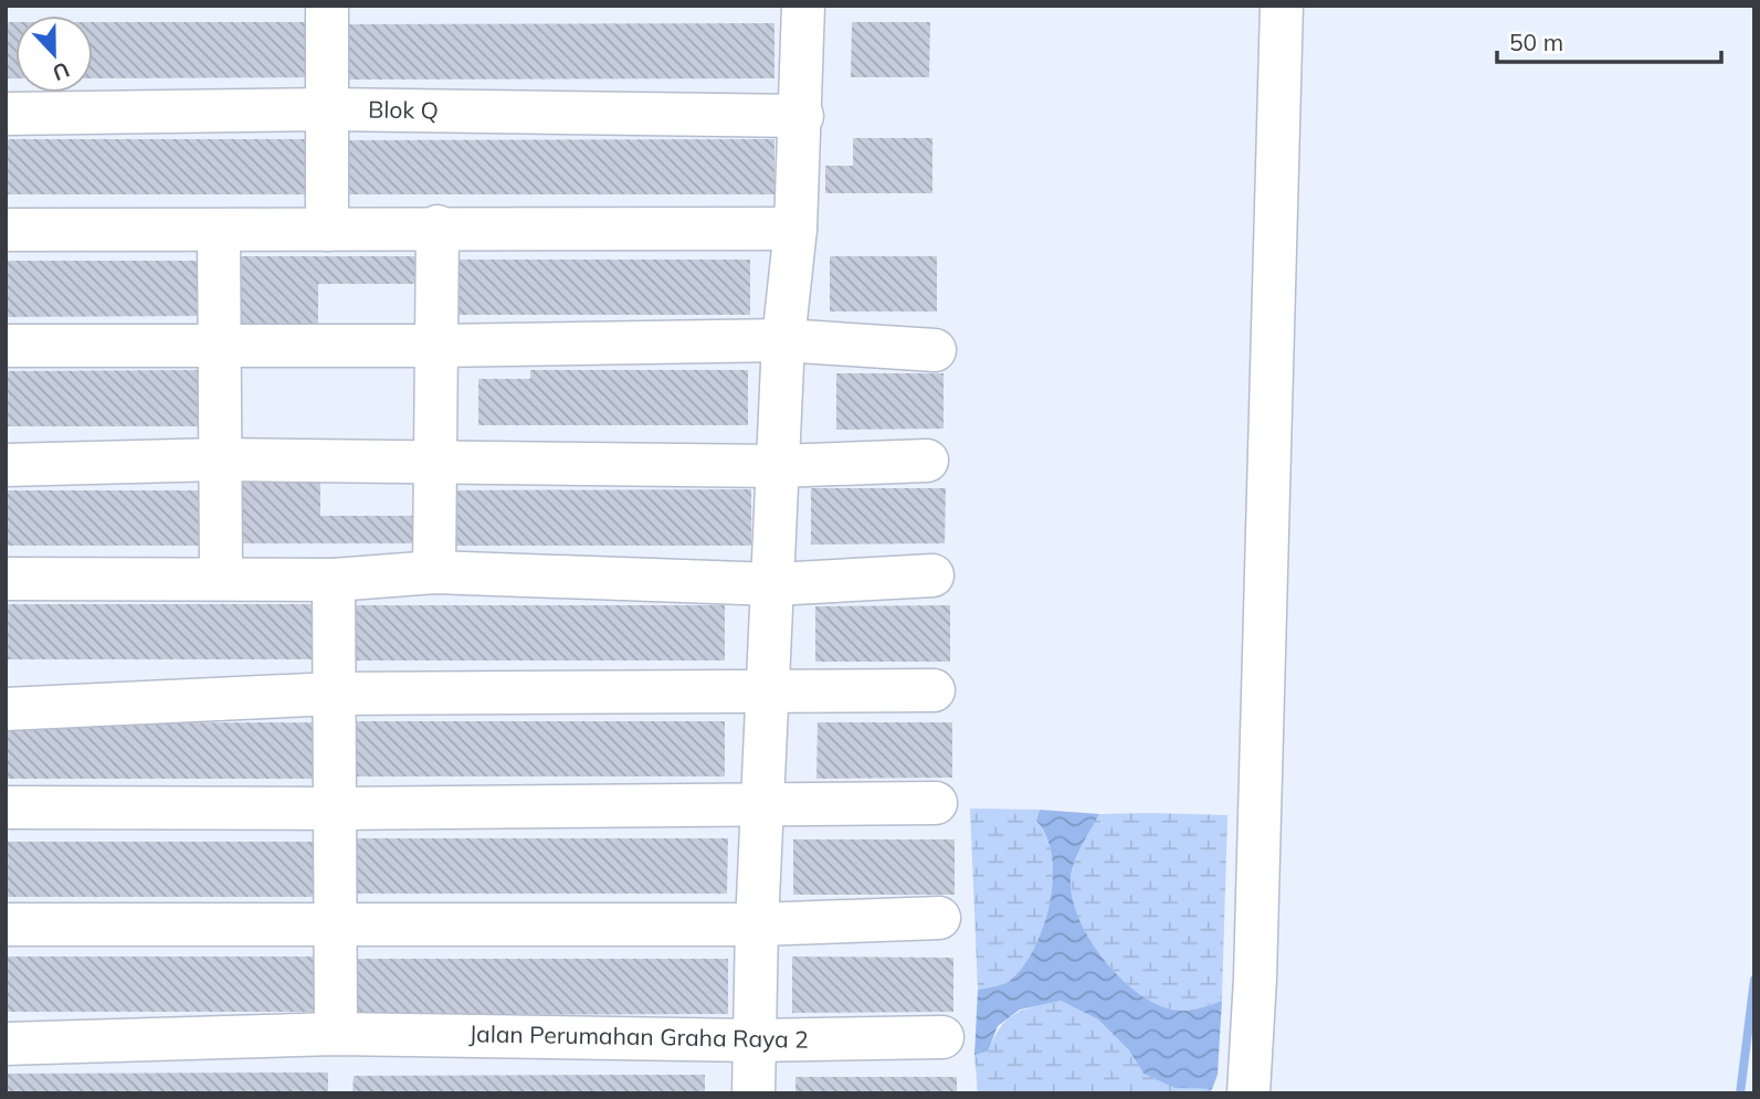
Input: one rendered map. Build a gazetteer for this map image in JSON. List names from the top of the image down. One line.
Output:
{"streets":{"street":["Blok Q","Jalan Perumahan Graha Raya 2"]},"scale_bar":"50 m","north":"bottom"}
